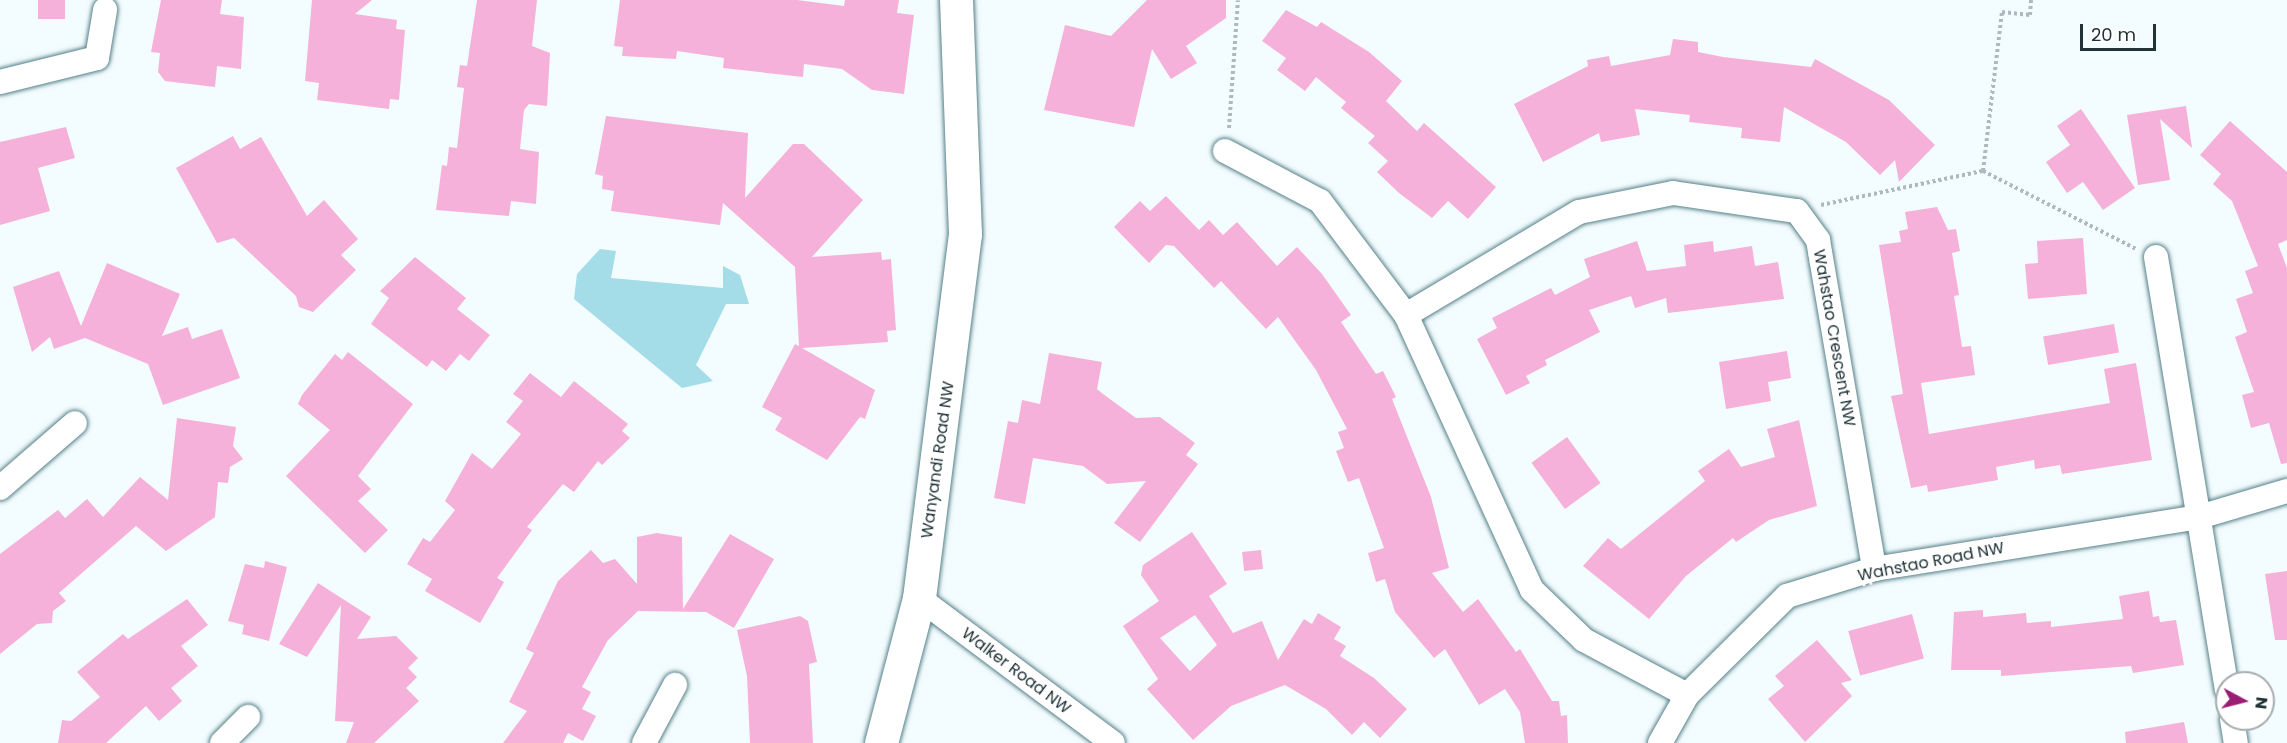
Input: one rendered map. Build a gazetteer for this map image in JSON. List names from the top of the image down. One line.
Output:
{"streets":{"street":["Wahstao Crescent NW","Wanyandi Road NW","Wahstao Road NW","Walker Road NW"]},"crossings":[["Wahstao Crescent NW","Wahstao Road NW"],["Wanyandi Road NW","Walker Road NW"]],"scale_bar":"20 m","north":"right"}
